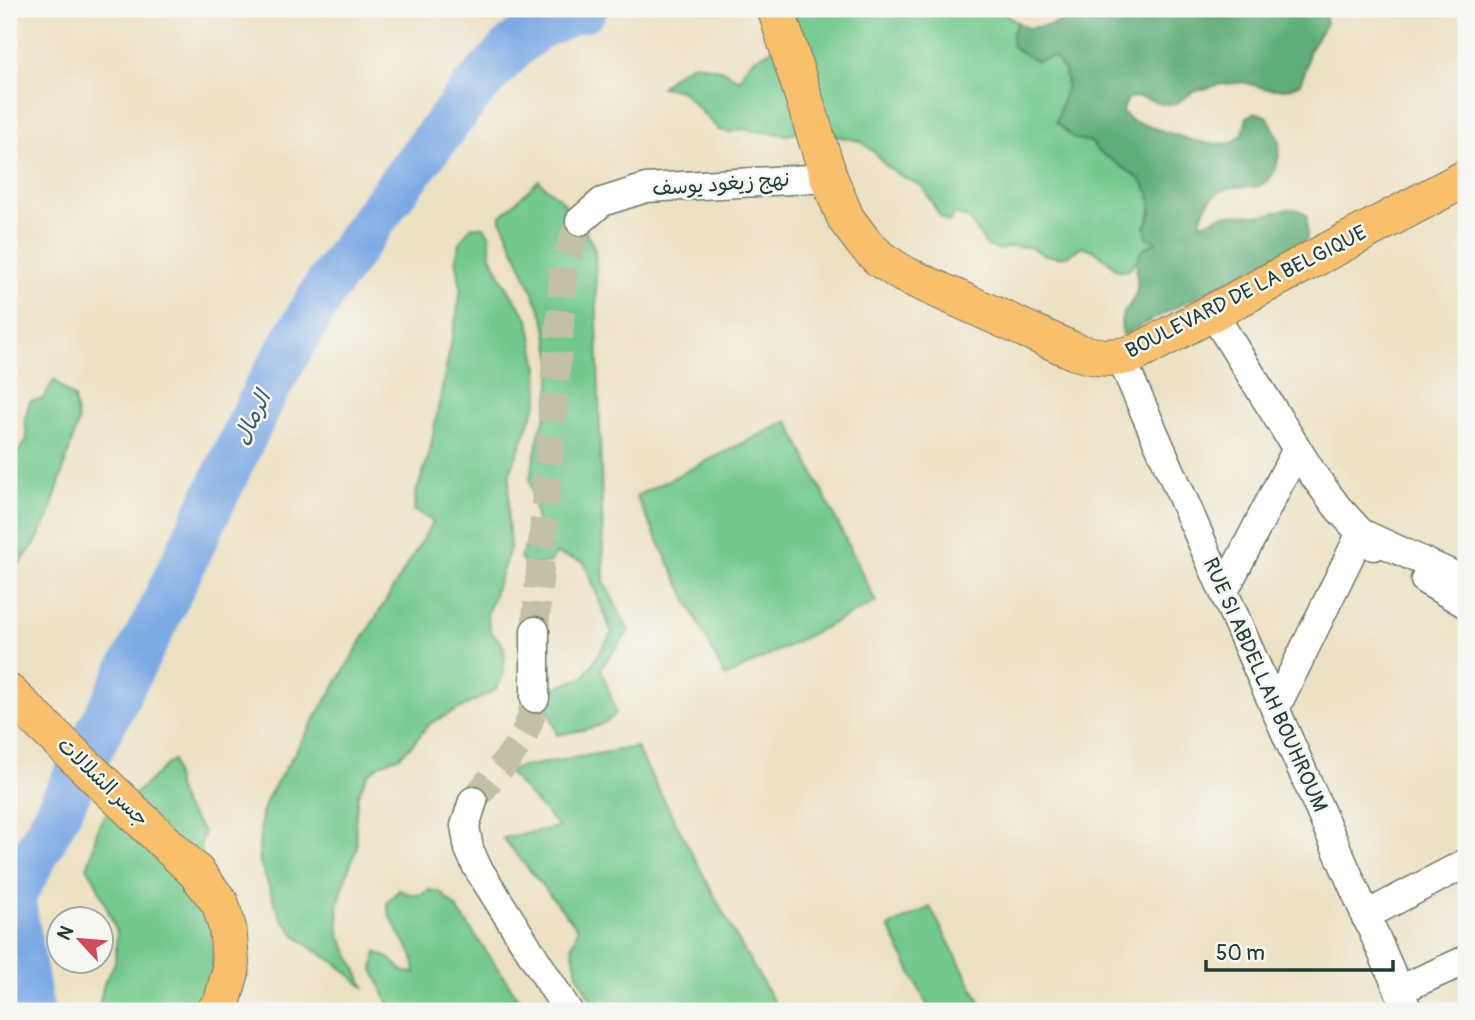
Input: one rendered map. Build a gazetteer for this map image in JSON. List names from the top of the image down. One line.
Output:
{"streets":{"main road":["BOULEVARD DE LA BELGIQUE","جسر الشلالات"],"street":["نهج زيغود يوسف","RUE SI ABDELLAH BOUHROUM"]},"crossings":[["نهج زيغود يوسف","BOULEVARD DE LA BELGIQUE"],["BOULEVARD DE LA BELGIQUE","RUE SI ABDELLAH BOUHROUM"]],"water":["الرمال"],"scale_bar":"50 m","north":"top left"}
